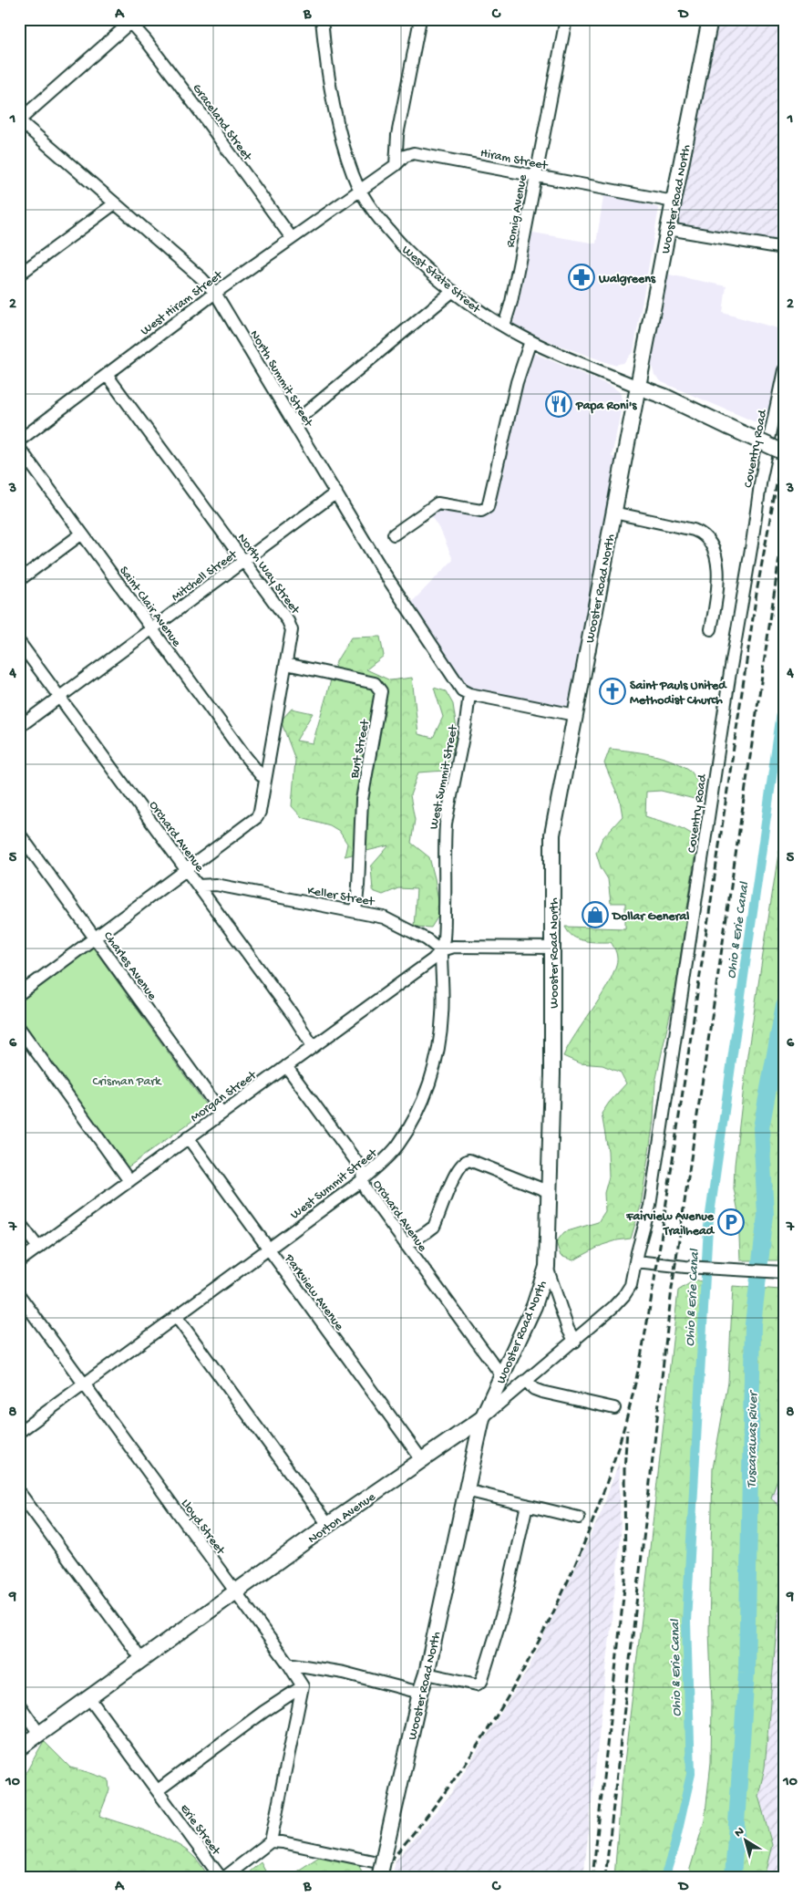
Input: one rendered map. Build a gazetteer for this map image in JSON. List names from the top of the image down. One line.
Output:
{"streets":{"main road":["Wooster Road North","West State Street","Norton Avenue"],"street":["Graceland Street","Hiram Street","Romig Avenue","West Hiram Street","North Summit Street","Coventry Road","North Way Street","Mitchell Street","Saint Clair Avenue","Burt Street","West Summit Street","Orchard Avenue","Keller Street","Charles Avenue","Morgan Street","Parkview Avenue","Lloyd Street","Erie Street"]},"crossings":[["Graceland Street","West Hiram Street"],["Hiram Street","Wooster Road North"],["Hiram Street","Romig Avenue"],["Hiram Street","West State Street"],["Hiram Street","West Hiram Street"],["Wooster Road North","West State Street"],["Wooster Road North","Orchard Avenue"],["Wooster Road North","Norton Avenue"],["Romig Avenue","West State Street"],["West State Street","West Hiram Street"],["West Hiram Street","North Summit Street"],["West Hiram Street","North Way Street"],["North Summit Street","Mitchell Street"],["North Summit Street","West Summit Street"],["Coventry Road","Norton Avenue"],["North Way Street","Mitchell Street"],["North Way Street","Saint Clair Avenue"],["North Way Street","Burt Street"],["North Way Street","Orchard Avenue"],["North Way Street","Charles Avenue"],["Mitchell Street","Saint Clair Avenue"],["Mitchell Street","Orchard Avenue"],["Burt Street","Keller Street"],["West Summit Street","Orchard Avenue"],["West Summit Street","Keller Street"],["West Summit Street","Morgan Street"],["West Summit Street","Parkview Avenue"],["West Summit Street","Lloyd Street"],["Orchard Avenue","Keller Street"],["Orchard Avenue","Morgan Street"],["Keller Street","Morgan Street"],["Charles Avenue","Morgan Street"],["Morgan Street","Parkview Avenue"],["Parkview Avenue","Norton Avenue"],["Norton Avenue","Lloyd Street"],["Norton Avenue","Erie Street"]],"water":["Ohio & Erie Canal","Tuscarawas River"],"parks":["Crisman Park"],"places":{"pharmacy":["Walgreens"],"restaurant":["Papa Roni's"],"church":["Saint Pauls United Methodist Church"],"shop":["Dollar General"],"parking":["Fairview Avenue Trailhead"]},"north":"top left","grid":{"columns":["A","B","C","D"],"rows":["1","2","3","4","5","6","7","8","9","10"]}}
